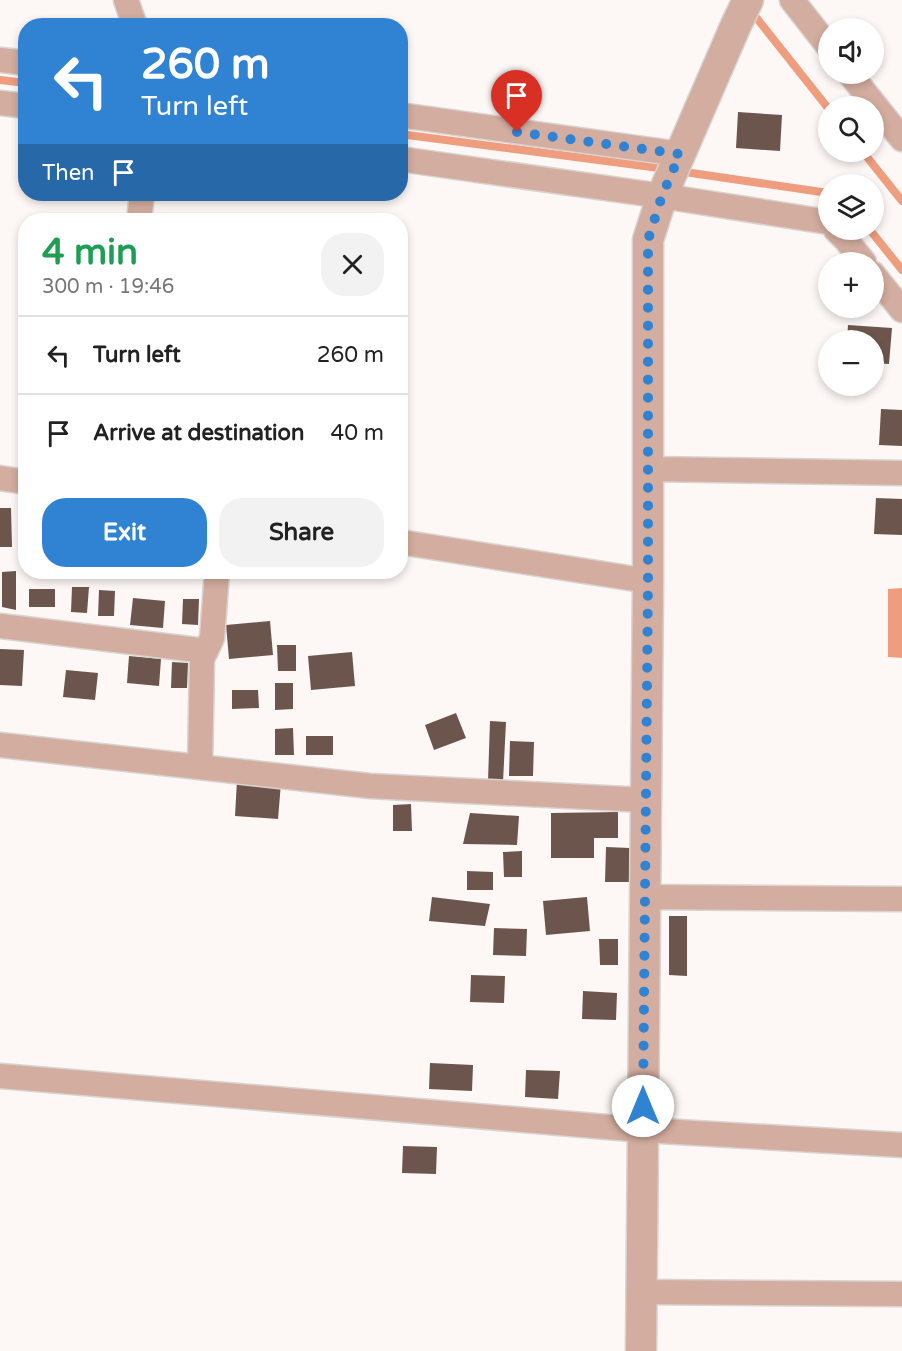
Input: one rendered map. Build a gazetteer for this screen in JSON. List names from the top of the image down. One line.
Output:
{"page":{"map_buttons":["+","−"],"turn":["260 m","Turn left"],"then":"Then","heading":["4 min","300 m · 19:46"],"list":[{"name":"Turn left","value":"260 m"},{"name":"Arrive at destination","value":"40 m"}],"buttons":["Exit","Share"]}}
